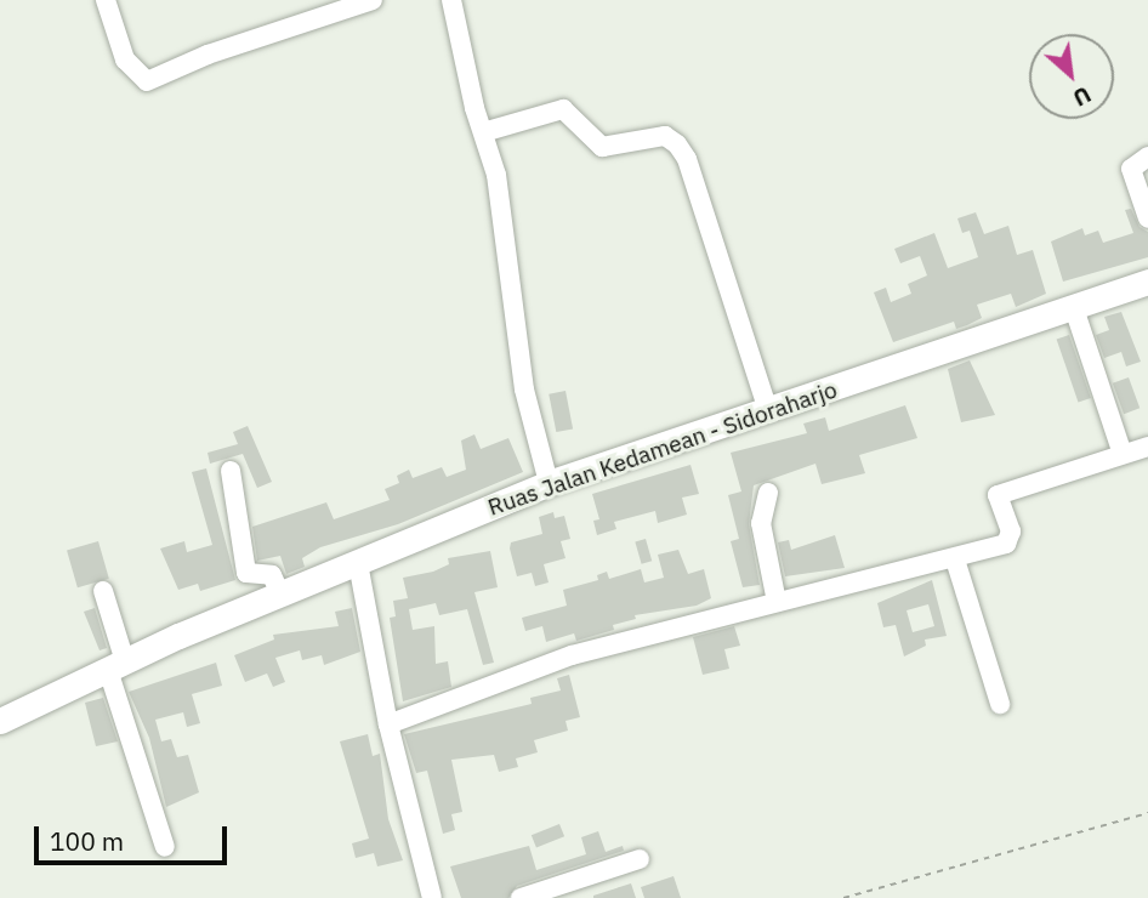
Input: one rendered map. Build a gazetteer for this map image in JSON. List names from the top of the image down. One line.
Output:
{"streets":{"main road":["Ruas Jalan Kedamean - Sidoraharjo"]},"scale_bar":"100 m","north":"bottom right"}
